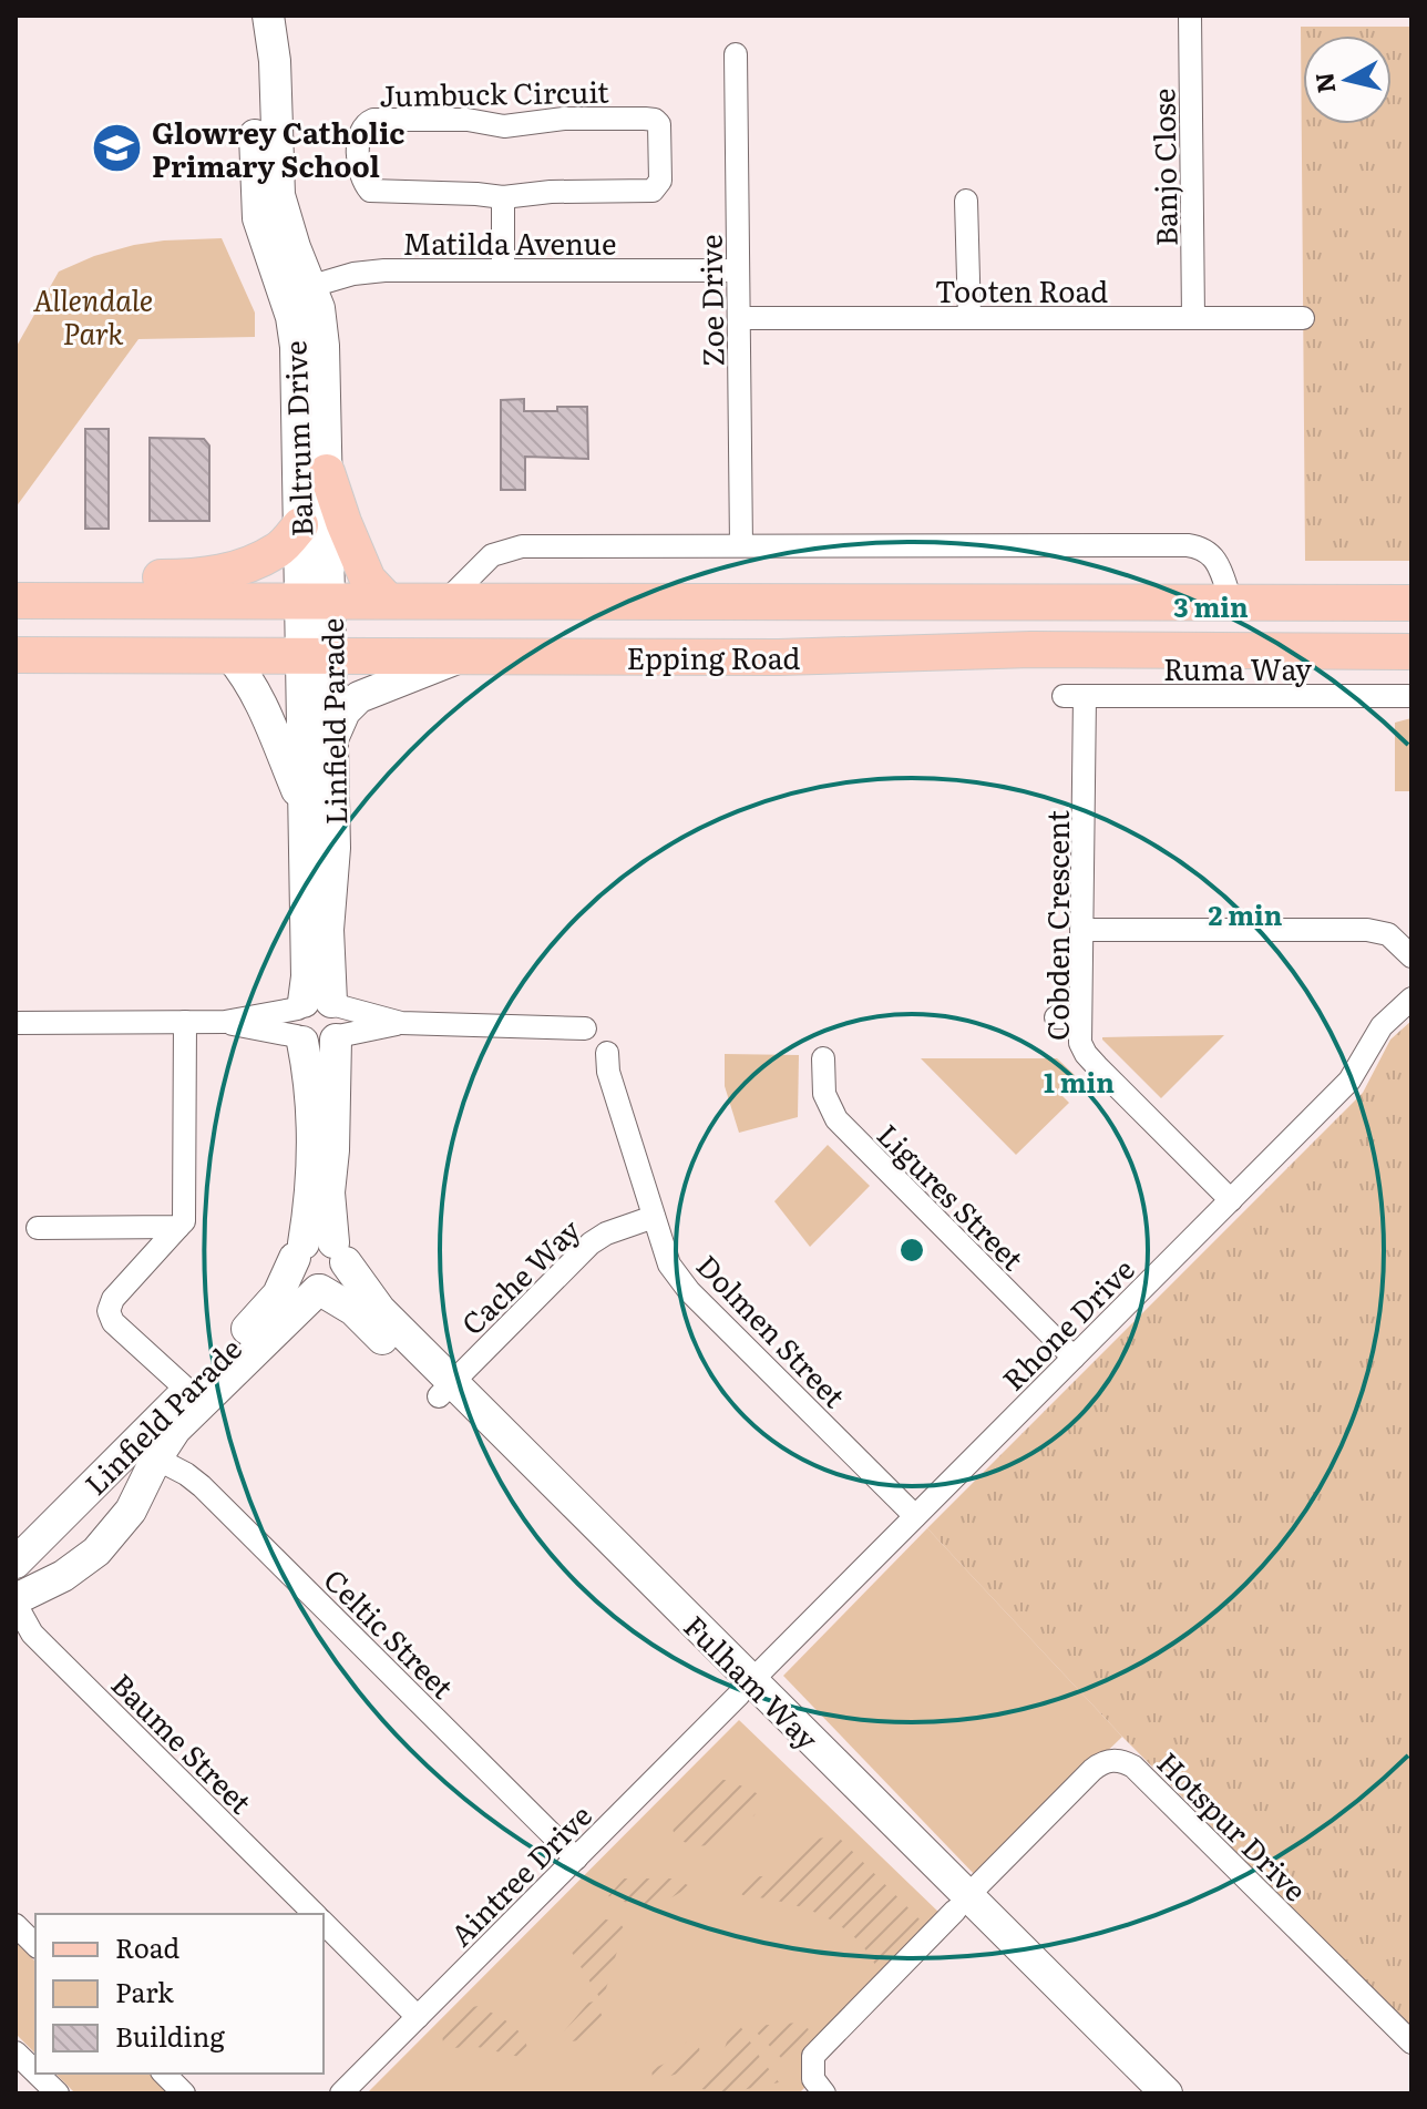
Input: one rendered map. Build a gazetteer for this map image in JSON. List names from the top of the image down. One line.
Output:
{"streets":{"main road":["Epping Road"],"street":["Jumbuck Circuit","Banjo Close","Matilda Avenue","Tooten Road","Zoe Drive","Baltrum Drive","Ruma Way","Linfield Parade","Cobden Crescent","Ligures Street","Cache Way","Rhone Drive","Dolmen Street","Celtic Street","Fulham Way","Baume Street","Hotspur Drive","Aintree Drive"]},"crossings":[["Banjo Close","Tooten Road"],["Matilda Avenue","Zoe Drive"],["Matilda Avenue","Baltrum Drive"],["Tooten Road","Zoe Drive"],["Baltrum Drive","Epping Road"],["Baltrum Drive","Linfield Parade"],["Epping Road","Linfield Parade"],["Ruma Way","Cobden Crescent"],["Linfield Parade","Celtic Street"],["Linfield Parade","Fulham Way"],["Linfield Parade","Baume Street"],["Cobden Crescent","Rhone Drive"],["Ligures Street","Rhone Drive"],["Cache Way","Dolmen Street"],["Cache Way","Fulham Way"],["Rhone Drive","Dolmen Street"],["Rhone Drive","Fulham Way"],["Rhone Drive","Aintree Drive"],["Celtic Street","Aintree Drive"],["Fulham Way","Hotspur Drive"],["Fulham Way","Aintree Drive"],["Baume Street","Aintree Drive"]],"parks":["Allendale Park"],"places":{"school or university":["Glowrey Catholic Primary School"]},"legend":["Road","Park","Building"],"north":"left","rings":["3 min","2 min","1 min"]}
